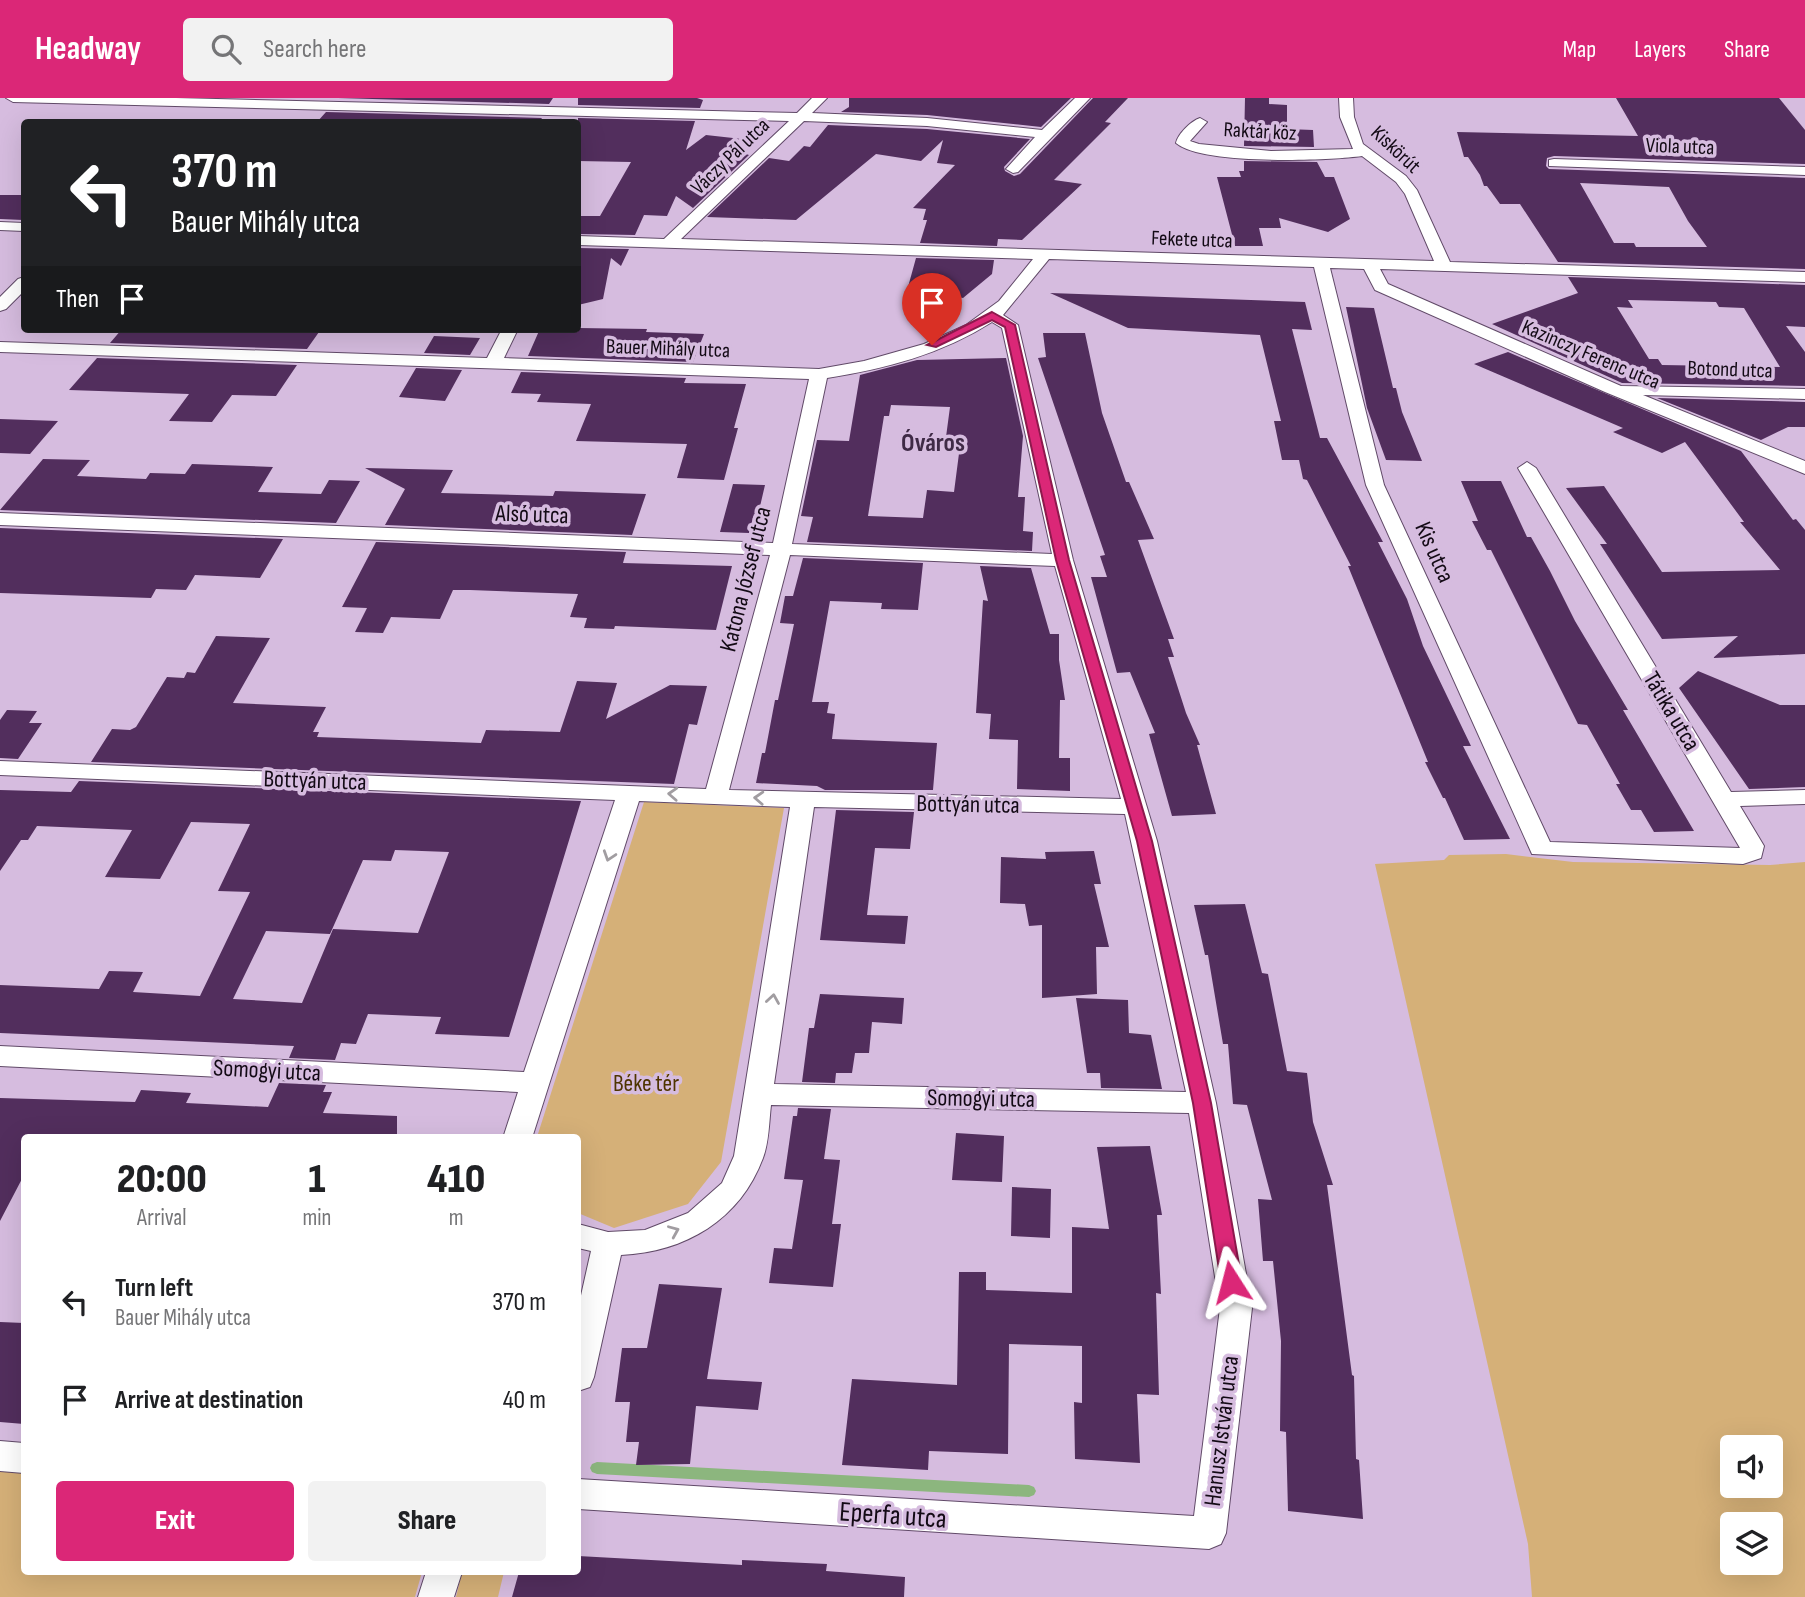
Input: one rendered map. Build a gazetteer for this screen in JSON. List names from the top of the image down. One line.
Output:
{"streets":{"street":["Raktár köz","Viola utca","Kiskörút","Váczy Pál utca","Fekete utca","Bauer Mihály utca","Kazinczy Ferenc utca","Botond utca","Alsó utca","Kis utca","Katona József utca","Tátika utca","Bottyán utca","Somogyi utca","Hanusz István utca","Eperfa utca"]},"crossings":[["Raktár köz","Kiskörút"],["Kiskörút","Fekete utca"],["Váczy Pál utca","Fekete utca"],["Fekete utca","Bauer Mihály utca"],["Fekete utca","Kazinczy Ferenc utca"],["Fekete utca","Kis utca"],["Bauer Mihály utca","Katona József utca"],["Bauer Mihály utca","Hanusz István utca"],["Kazinczy Ferenc utca","Botond utca"],["Alsó utca","Katona József utca"],["Alsó utca","Hanusz István utca"],["Kis utca","Tátika utca"],["Bottyán utca","Hanusz István utca"],["Somogyi utca","Hanusz István utca"],["Hanusz István utca","Eperfa utca"]],"districts":["Óváros"],"parks":["Béke tér"],"page":{"header":"Headway","search":"Search here","nav":["Map","Layers","Share"],"turn":["370 m","Bauer Mihály utca"],"then":"Then","eta":["20:00","Arrival","1","min","410","m"],"list":[{"name":"Turn left","note":"Bauer Mihály utca","value":"370 m"},{"name":"Arrive at destination","value":"40 m"}],"buttons":["Exit","Share"]}}
